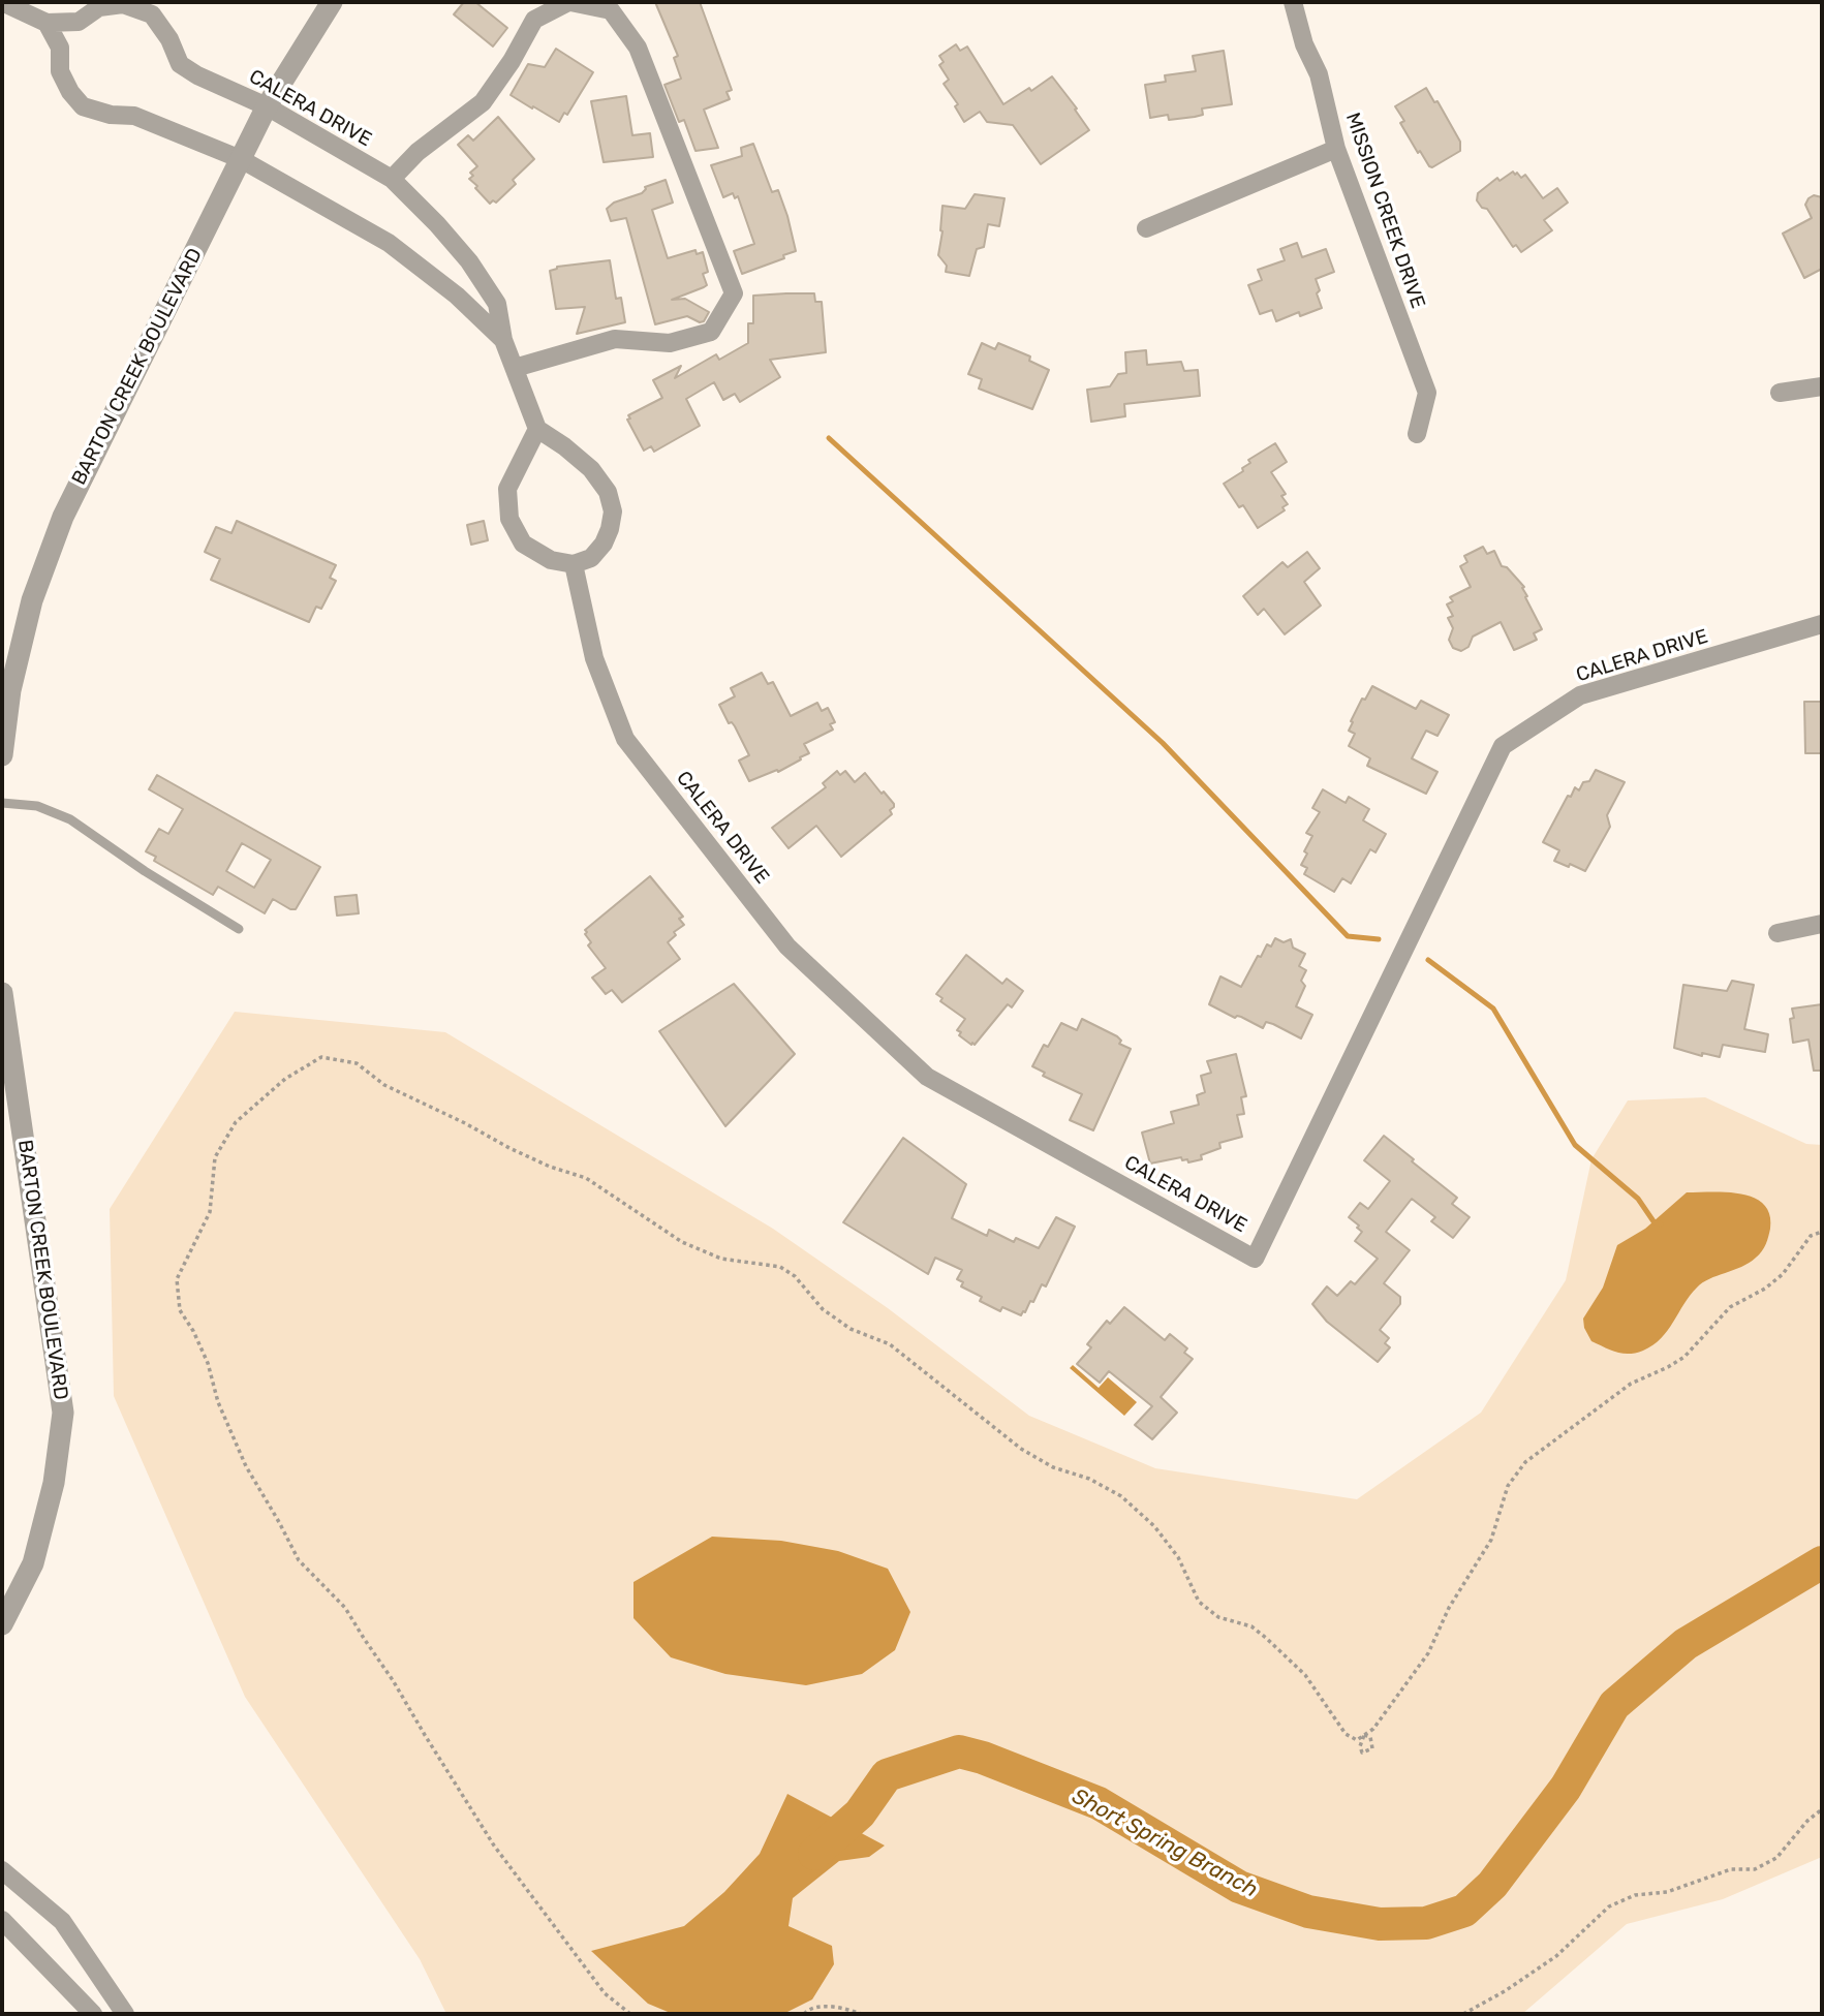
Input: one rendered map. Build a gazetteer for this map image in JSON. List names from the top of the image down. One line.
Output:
{"streets":{"street":["CALERA DRIVE","MISSION CREEK DRIVE","BARTON CREEK BOULEVARD"]},"crossings":[["CALERA DRIVE","BARTON CREEK BOULEVARD"]],"water":["Short Spring Branch"]}
